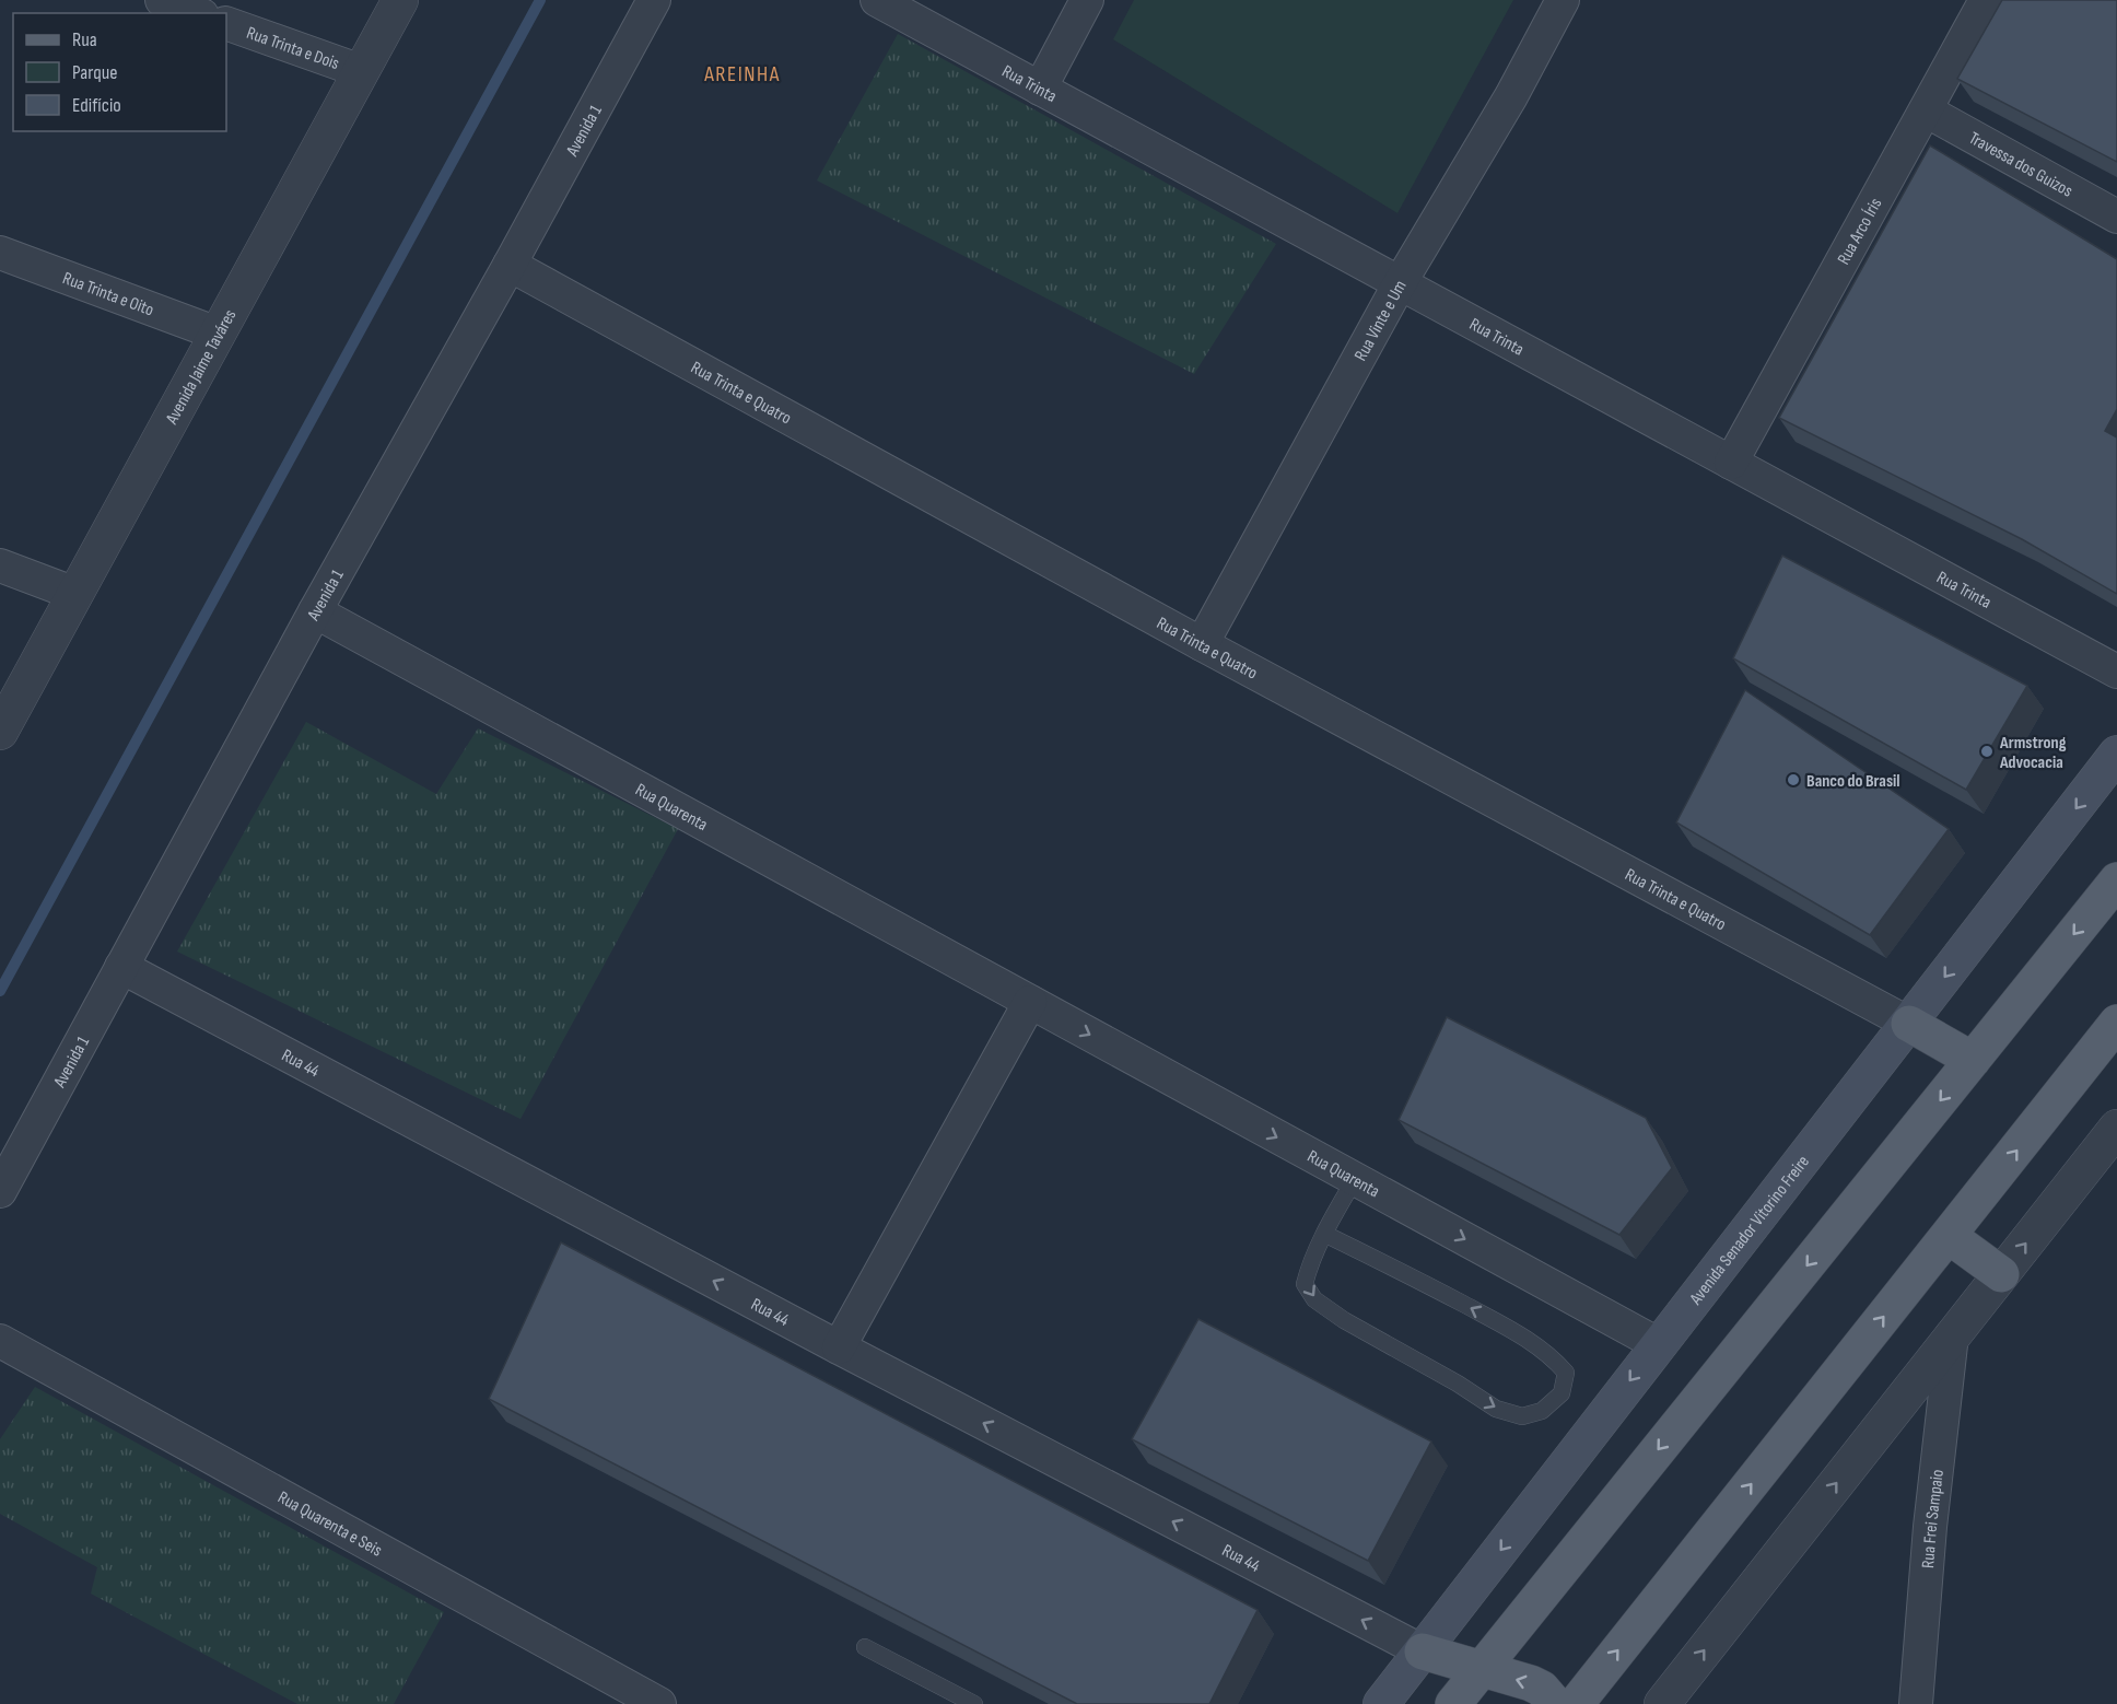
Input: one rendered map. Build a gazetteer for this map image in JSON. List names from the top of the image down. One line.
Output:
{"streets":{"main road":["Avenida Senador Vitorino Freire"],"street":["Rua Trinta e Dois","Rua Trinta","Avenida 1","Travessa dos Guizos","Rua Arco Íris","Rua Trinta e Oito","Rua Vinte e Um","Avenida Jaime Taváres","Rua Trinta e Quatro","Rua Quarenta","Rua 44","Rua Frei Sampaio","Rua Quarenta e Seis"]},"crossings":[["Rua Trinta e Dois","Avenida Jaime Taváres"],["Rua Trinta","Rua Arco Íris"],["Rua Trinta","Rua Vinte e Um"],["Avenida 1","Rua Trinta e Quatro"],["Avenida 1","Rua Quarenta"],["Avenida 1","Rua 44"],["Travessa dos Guizos","Rua Arco Íris"],["Rua Trinta e Oito","Avenida Jaime Taváres"],["Rua Vinte e Um","Rua Trinta e Quatro"],["Rua Trinta e Quatro","Avenida Senador Vitorino Freire"],["Rua Quarenta","Avenida Senador Vitorino Freire"],["Rua 44","Avenida Senador Vitorino Freire"]],"one_way":["Rua Quarenta","Rua 44"],"districts":["AREINHA"],"places":["Armstrong Advocacia","Banco do Brasil"],"legend":["Rua","Parque","Edifício"]}
